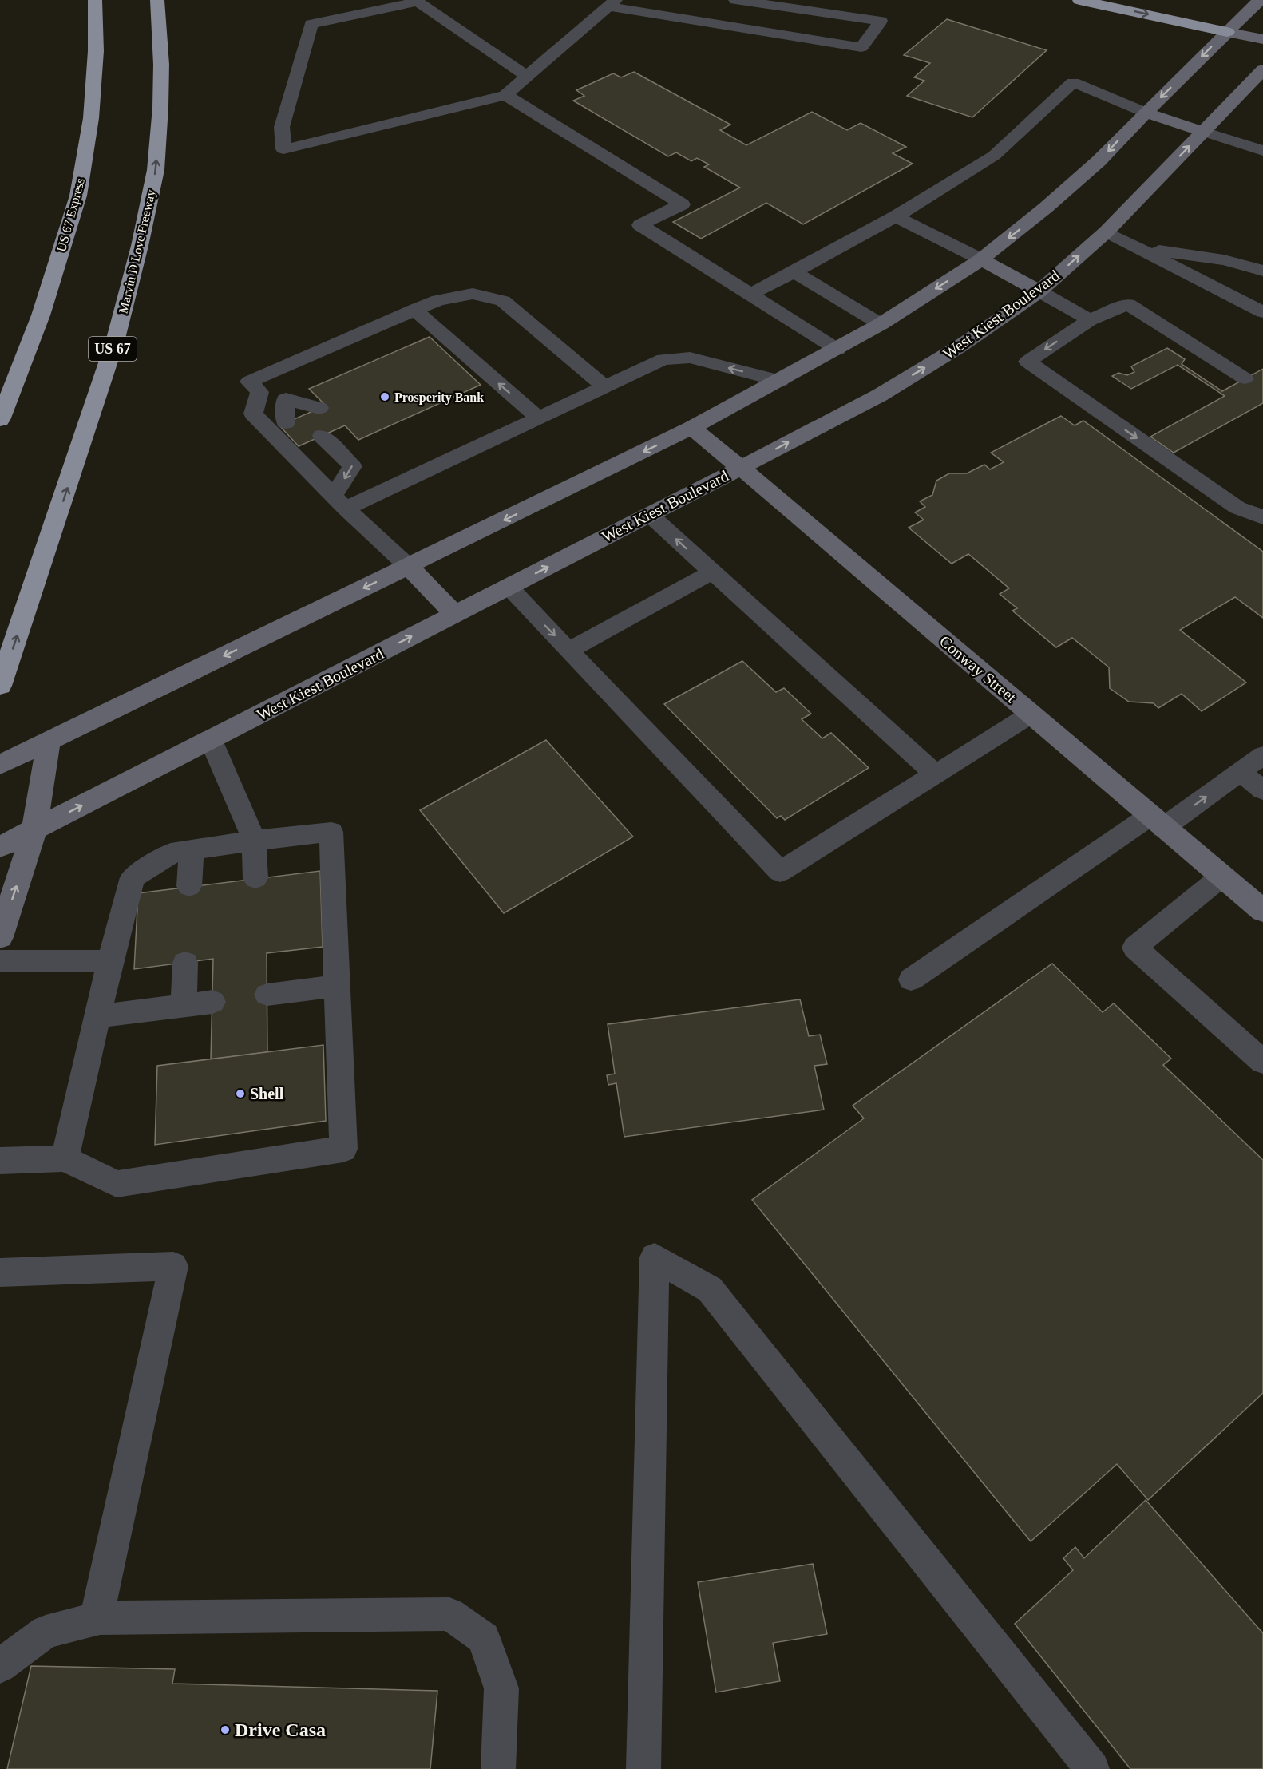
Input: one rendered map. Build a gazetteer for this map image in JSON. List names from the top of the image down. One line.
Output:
{"streets":{"highway":["US 67 Express","Marvin D Love Freeway","US 67"],"main road":["West Kiest Boulevard","Conway Street"]},"crossings":[["West Kiest Boulevard","Conway Street"]],"one_way":["Marvin D Love Freeway"],"places":["Prosperity Bank","Shell","Drive Casa"]}
